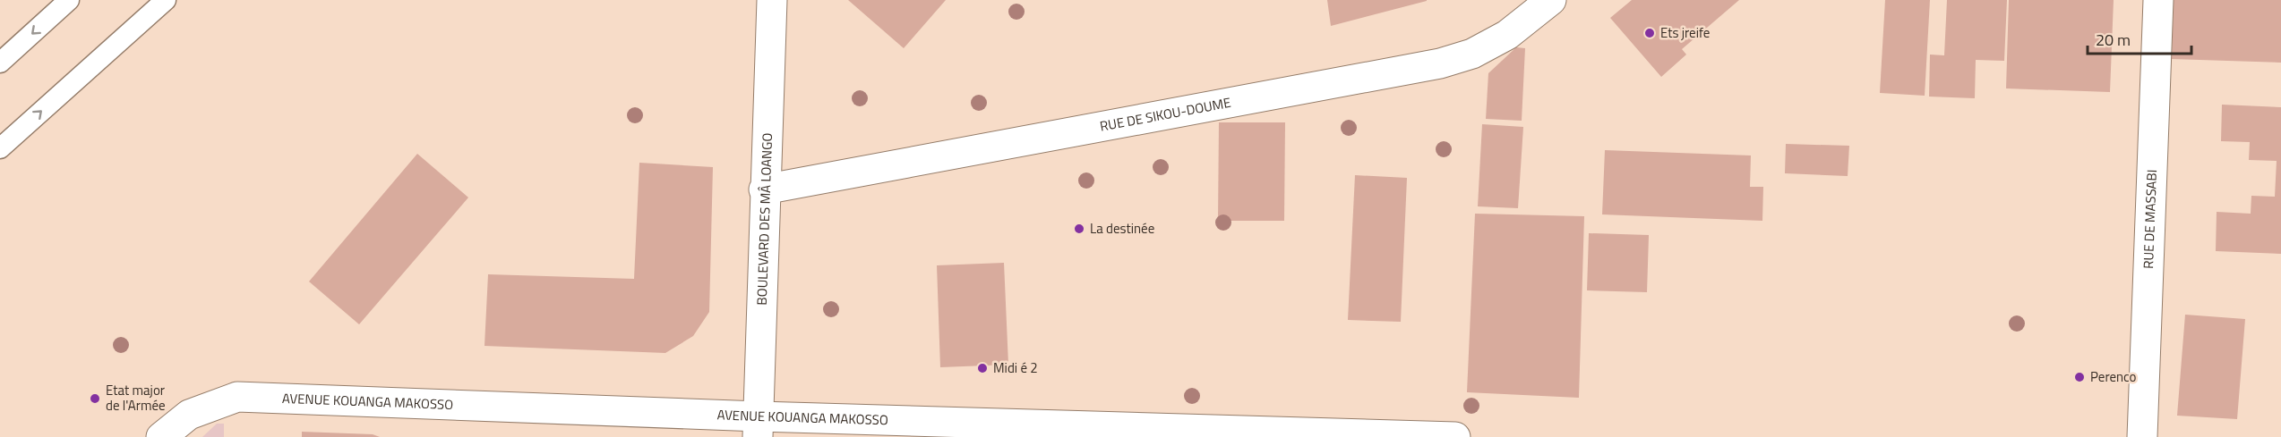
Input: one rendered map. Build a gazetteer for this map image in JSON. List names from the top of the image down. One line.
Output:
{"streets":{"street":["RUE DE SIKOU-DOUME","BOULEVARD DES MÂ LOANGO","RUE DE MASSABI","AVENUE KOUANGA MAKOSSO"]},"crossings":[["RUE DE SIKOU-DOUME","BOULEVARD DES MÂ LOANGO"],["BOULEVARD DES MÂ LOANGO","AVENUE KOUANGA MAKOSSO"]],"places":["Ets jreife","La destinée","Midi é 2","Perenco","Etat major de l'Armée"],"scale_bar":"20 m"}
